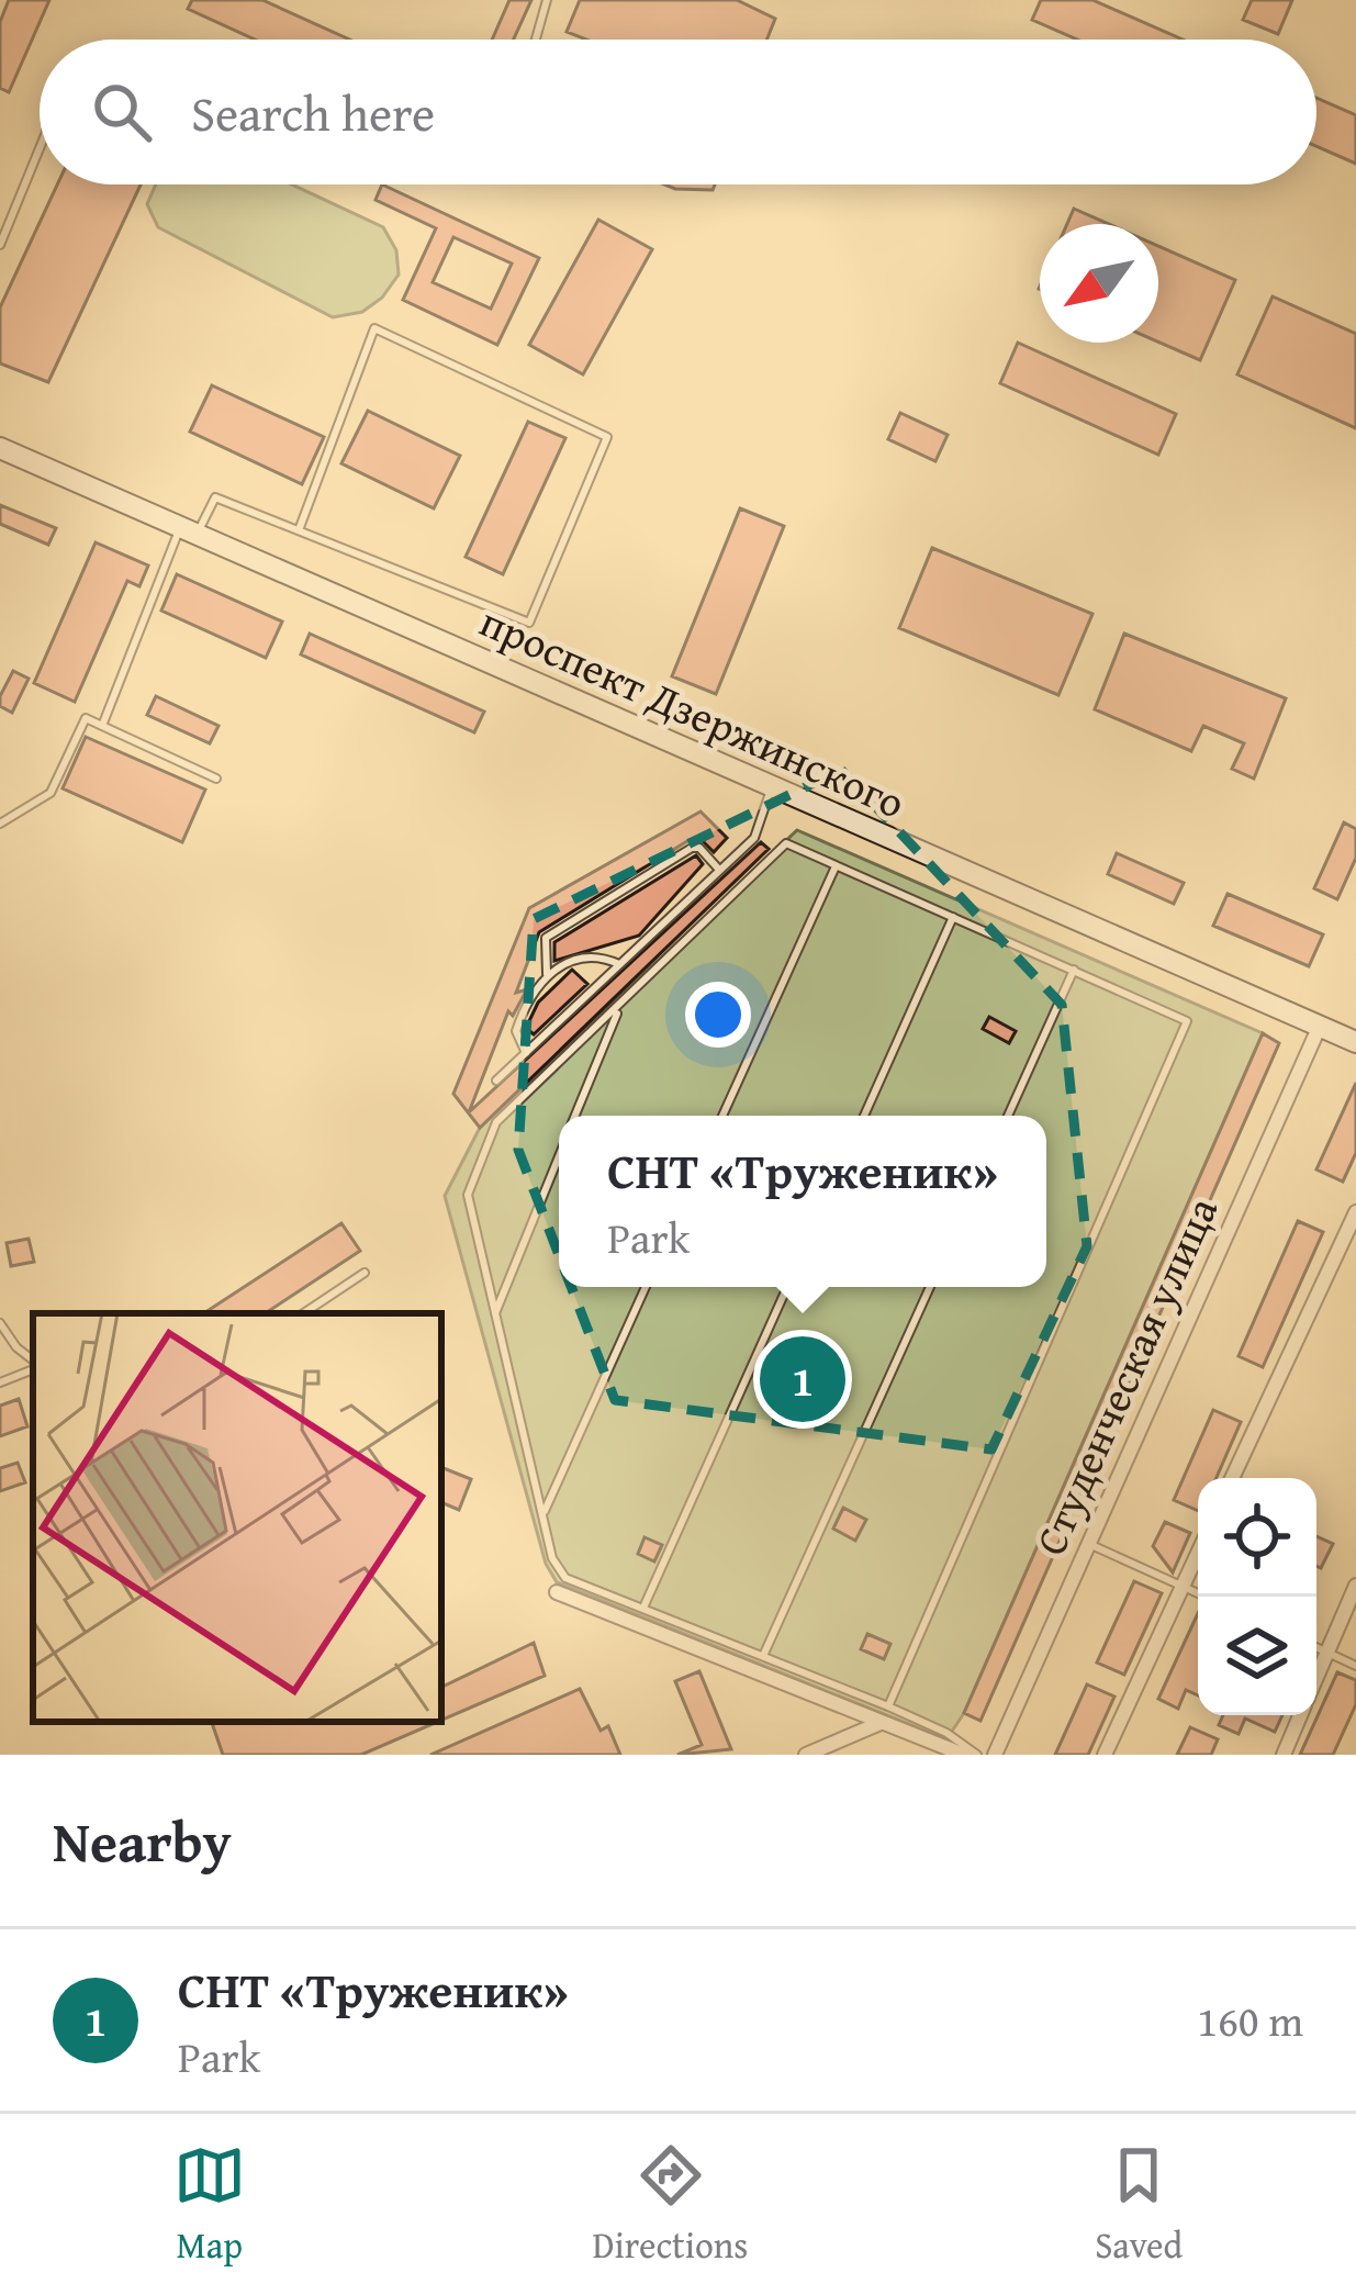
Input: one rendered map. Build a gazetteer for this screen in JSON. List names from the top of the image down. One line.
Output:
{"streets":{"main road":["проспект Дзержинского"],"street":["Студенческая улица"]},"crossings":[["проспект Дзержинского","Студенческая улица"]],"north":"bottom left","page":{"search":"Search here","popup":["СНТ «Труженик»","Park"],"pins":"1","heading":"Nearby","list":[{"mark":"1","name":"СНТ «Труженик»","note":"Park","value":"160 m"}],"nav":["Map","Directions","Saved"]}}
